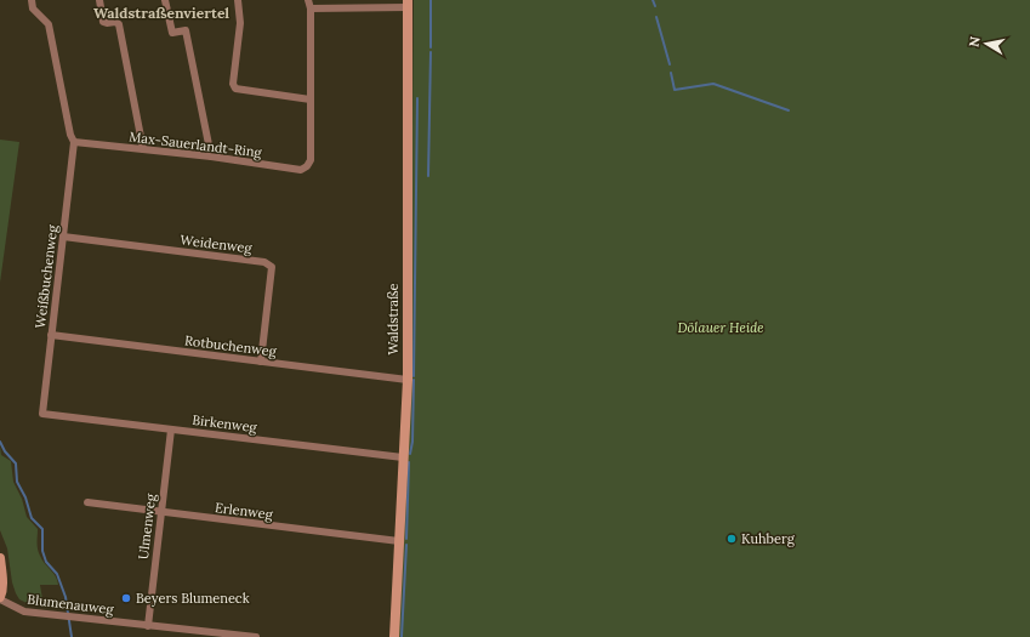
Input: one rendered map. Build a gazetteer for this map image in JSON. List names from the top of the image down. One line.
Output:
{"streets":{"main road":["Waldstraße"],"street":["Max-Sauerlandt-Ring","Weidenweg","Weißbuchenweg","Rotbuchenweg","Birkenweg","Erlenweg","Ulmenweg","Blumenauweg"]},"crossings":[["Max-Sauerlandt-Ring","Weißbuchenweg"],["Weidenweg","Weißbuchenweg"],["Weidenweg","Rotbuchenweg"],["Weißbuchenweg","Rotbuchenweg"],["Weißbuchenweg","Birkenweg"],["Waldstraße","Rotbuchenweg"],["Waldstraße","Birkenweg"],["Waldstraße","Erlenweg"],["Birkenweg","Ulmenweg"],["Erlenweg","Ulmenweg"],["Ulmenweg","Blumenauweg"]],"districts":["Waldstraßenviertel"],"parks":["Dölauer Heide"],"places":["Kuhberg","Beyers Blumeneck"],"north":"left"}
